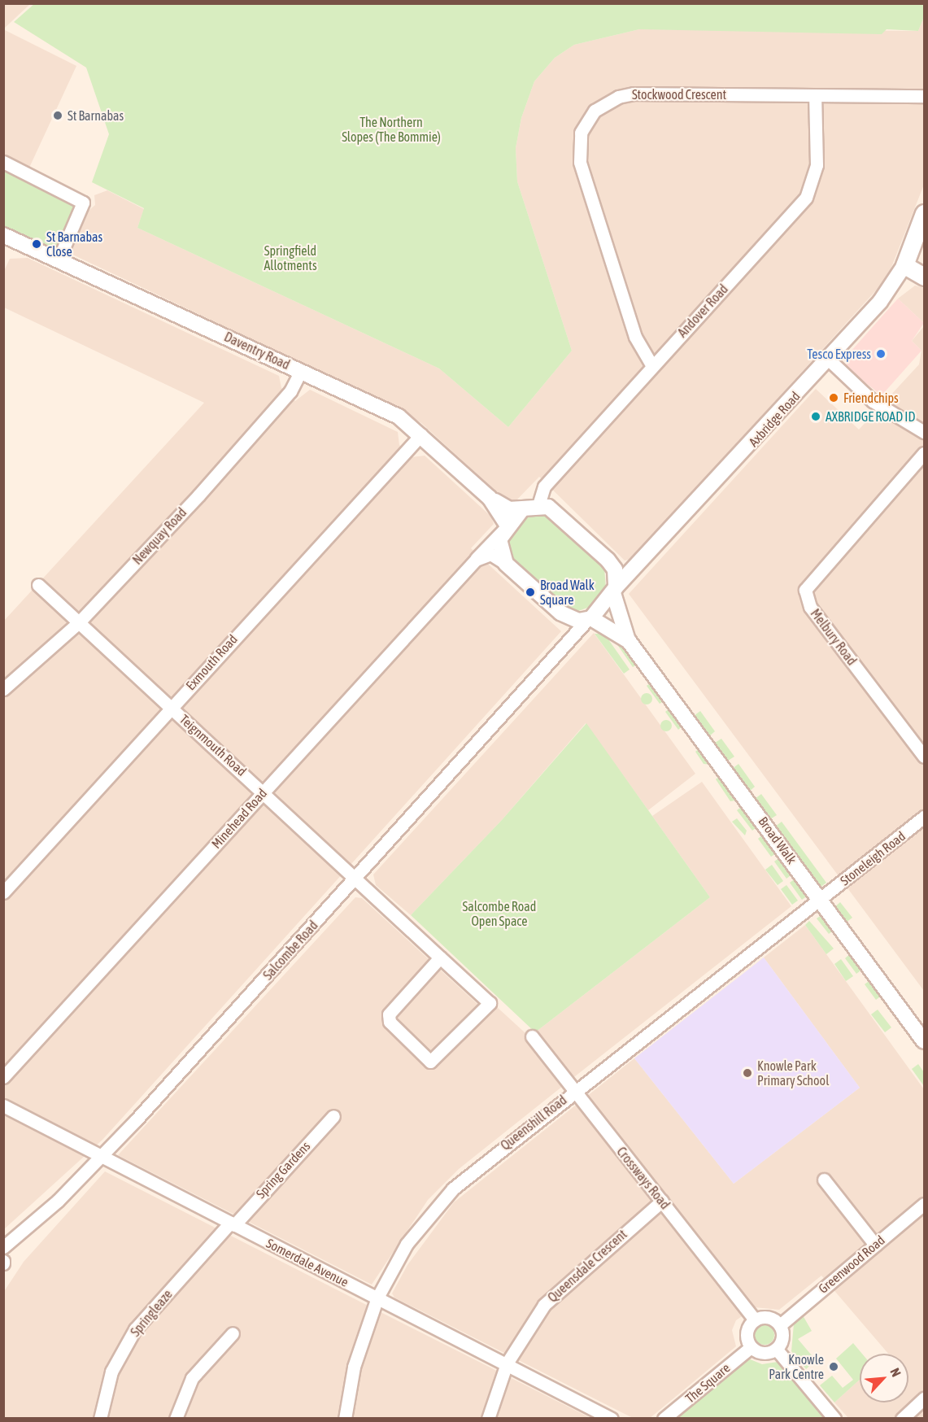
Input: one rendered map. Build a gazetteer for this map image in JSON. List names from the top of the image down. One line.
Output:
{"streets":{"street":["Stockwood Crescent","Andover Road","Daventry Road","Axbridge Road","Newquay Road","Melbury Road","Exmouth Road","Teignmouth Road","Minehead Road","Broad Walk","Stoneleigh Road","Salcombe Road","Queenshill Road","Spring Gardens","Crossways Road","Somerdale Avenue","Greenwood Road","Queensdale Crescent","Springleaze","The Square"]},"crossings":[["Stockwood Crescent","Andover Road"],["Andover Road","Daventry Road"],["Andover Road","Axbridge Road"],["Andover Road","Minehead Road"],["Andover Road","Broad Walk"],["Andover Road","Salcombe Road"],["Daventry Road","Axbridge Road"],["Daventry Road","Newquay Road"],["Daventry Road","Exmouth Road"],["Daventry Road","Minehead Road"],["Daventry Road","Broad Walk"],["Daventry Road","Salcombe Road"],["Axbridge Road","Minehead Road"],["Axbridge Road","Broad Walk"],["Axbridge Road","Salcombe Road"],["Newquay Road","Teignmouth Road"],["Exmouth Road","Teignmouth Road"],["Teignmouth Road","Minehead Road"],["Teignmouth Road","Salcombe Road"],["Minehead Road","Broad Walk"],["Minehead Road","Salcombe Road"],["Broad Walk","Stoneleigh Road"],["Broad Walk","Salcombe Road"],["Broad Walk","Queenshill Road"],["Stoneleigh Road","Queenshill Road"],["Salcombe Road","Somerdale Avenue"],["Queenshill Road","Crossways Road"],["Queenshill Road","Somerdale Avenue"],["Spring Gardens","Somerdale Avenue"],["Spring Gardens","Springleaze"],["Crossways Road","Greenwood Road"],["Crossways Road","Queensdale Crescent"],["Crossways Road","The Square"],["Somerdale Avenue","Queensdale Crescent"],["Somerdale Avenue","Springleaze"],["Greenwood Road","The Square"]],"parks":["The Northern Slopes (The Bommie)","Springfield Allotments","Salcombe Road Open Space"],"places":["St Barnabas","St Barnabas Close","Tesco Express","Friendchips","AXBRIDGE ROAD ID","Broad Walk Square","Knowle Park Primary School","Knowle Park Centre"],"north":"top right"}
